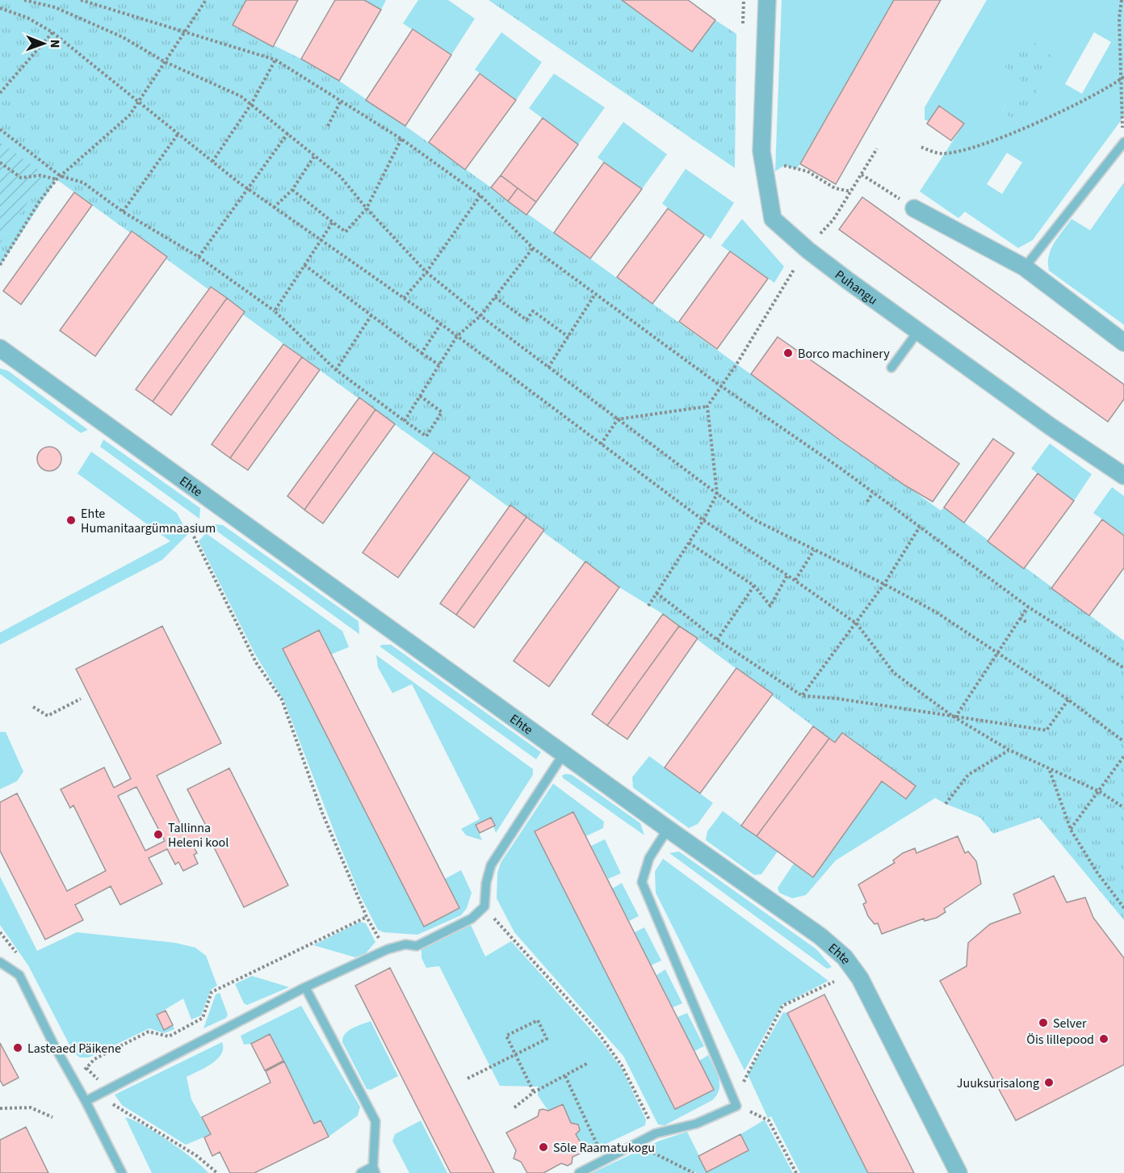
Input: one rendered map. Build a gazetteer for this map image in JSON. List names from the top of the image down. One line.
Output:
{"streets":{"street":["Puhangu","Ehte"]},"places":["Borco machinery","Ehte Humanitaargümnaasium","Tallinna Heleni kool","Selver","Öis lillepood","Lasteaed Päikene","Juuksurisalong","Sõle Raamatukogu"],"north":"right"}
